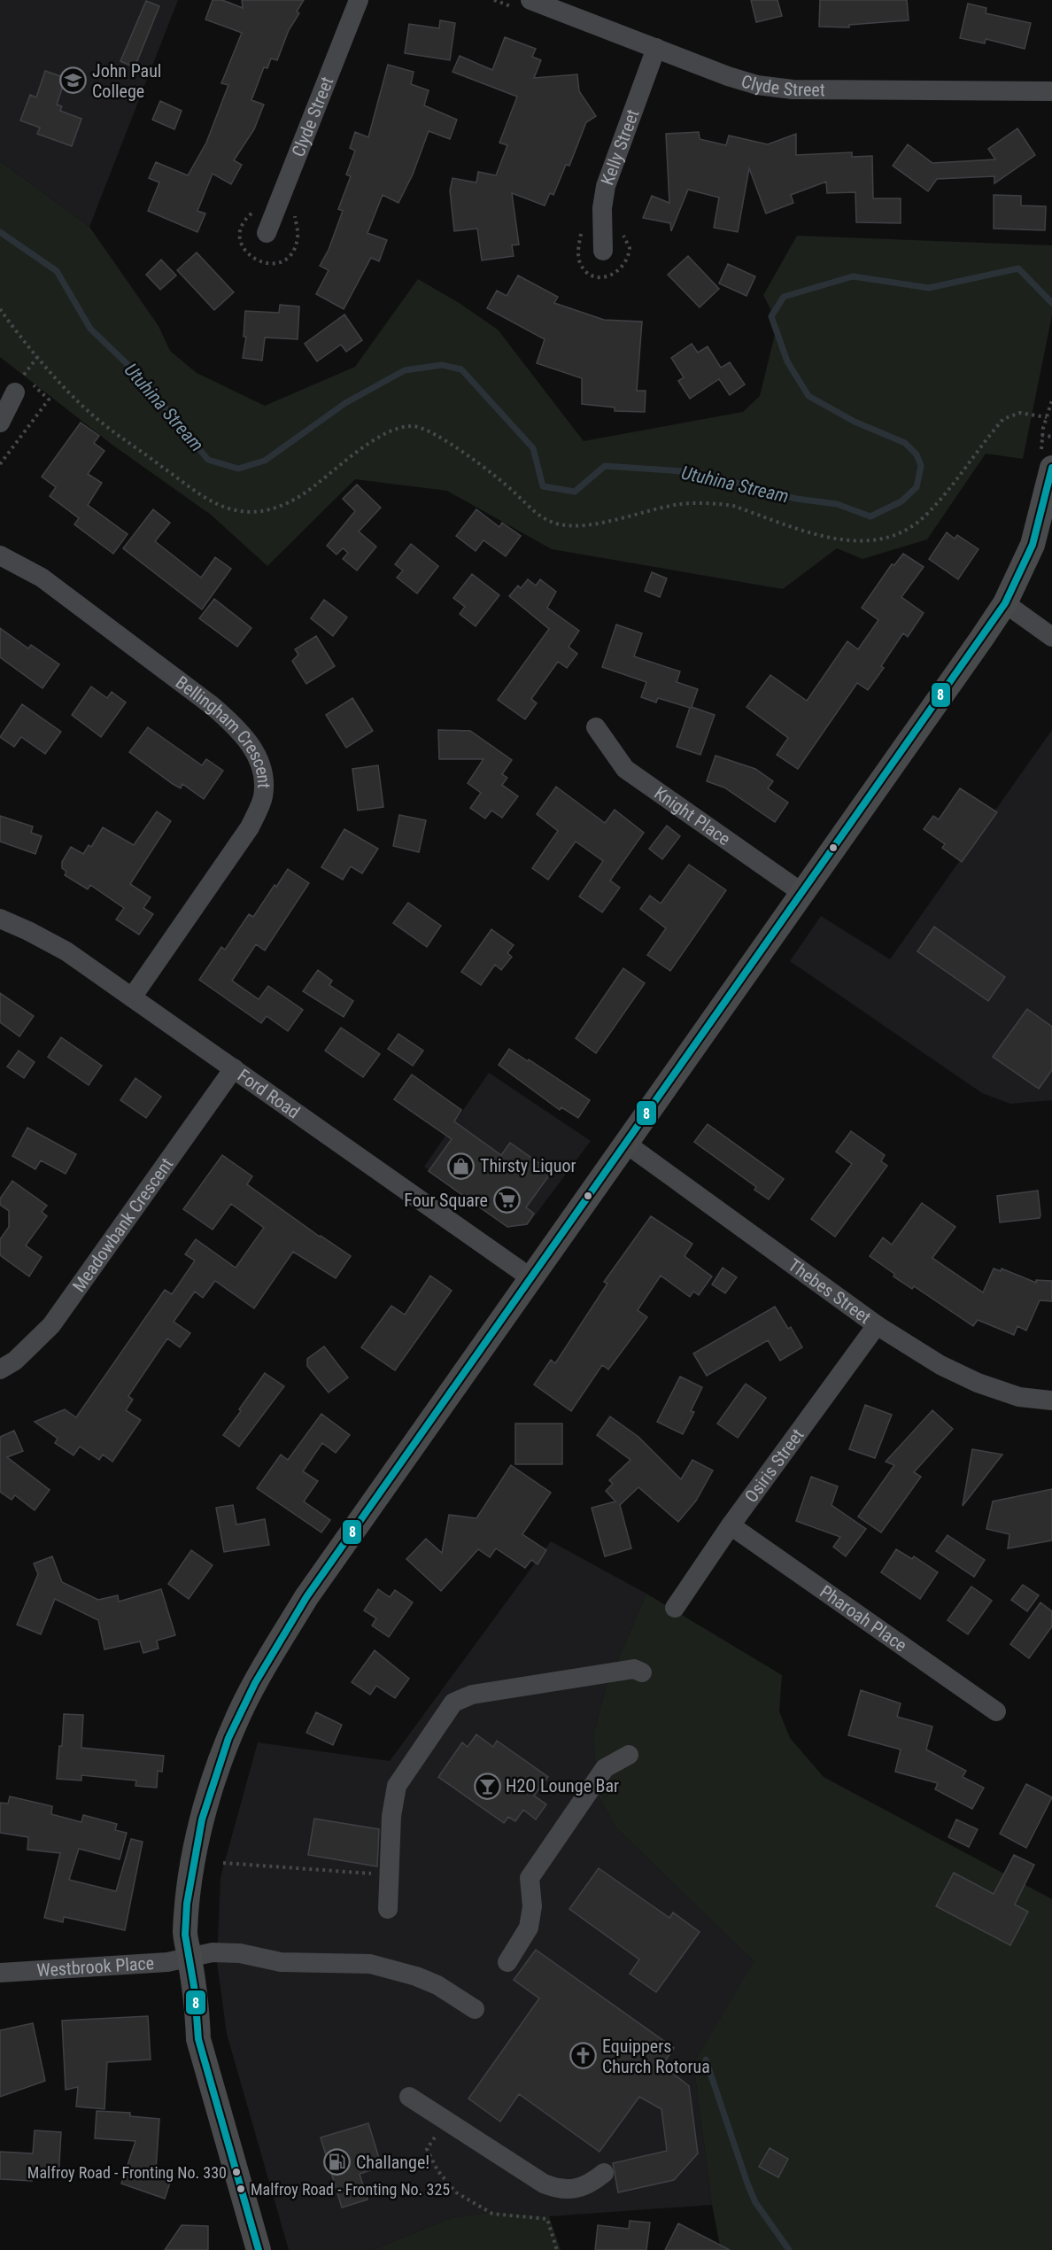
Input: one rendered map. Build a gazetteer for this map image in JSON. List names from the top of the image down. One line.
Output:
{"streets":{"street":["Clyde Street","Kelly Street","Bellingham Crescent","Knight Place","Ford Road","Meadowbank Crescent","Thebes Street","Osiris Street","Pharoah Place","Westbrook Place"]},"crossings":[["Clyde Street","Kelly Street"],["Bellingham Crescent","Ford Road"],["Ford Road","Meadowbank Crescent"],["Thebes Street","Osiris Street"],["Osiris Street","Pharoah Place"]],"water":["Utuhina Stream"],"places":{"school or university":["John Paul College"],"shop":["Thirsty Liquor"],"supermarket":["Four Square"],"bar":["H2O Lounge Bar"],"church":["Equippers Church Rotorua"],"fuel station":["Challange!"],"other":["Malfroy Road - Fronting No. 330","Malfroy Road - Fronting No. 325"]},"lines":["transit line 8"]}
